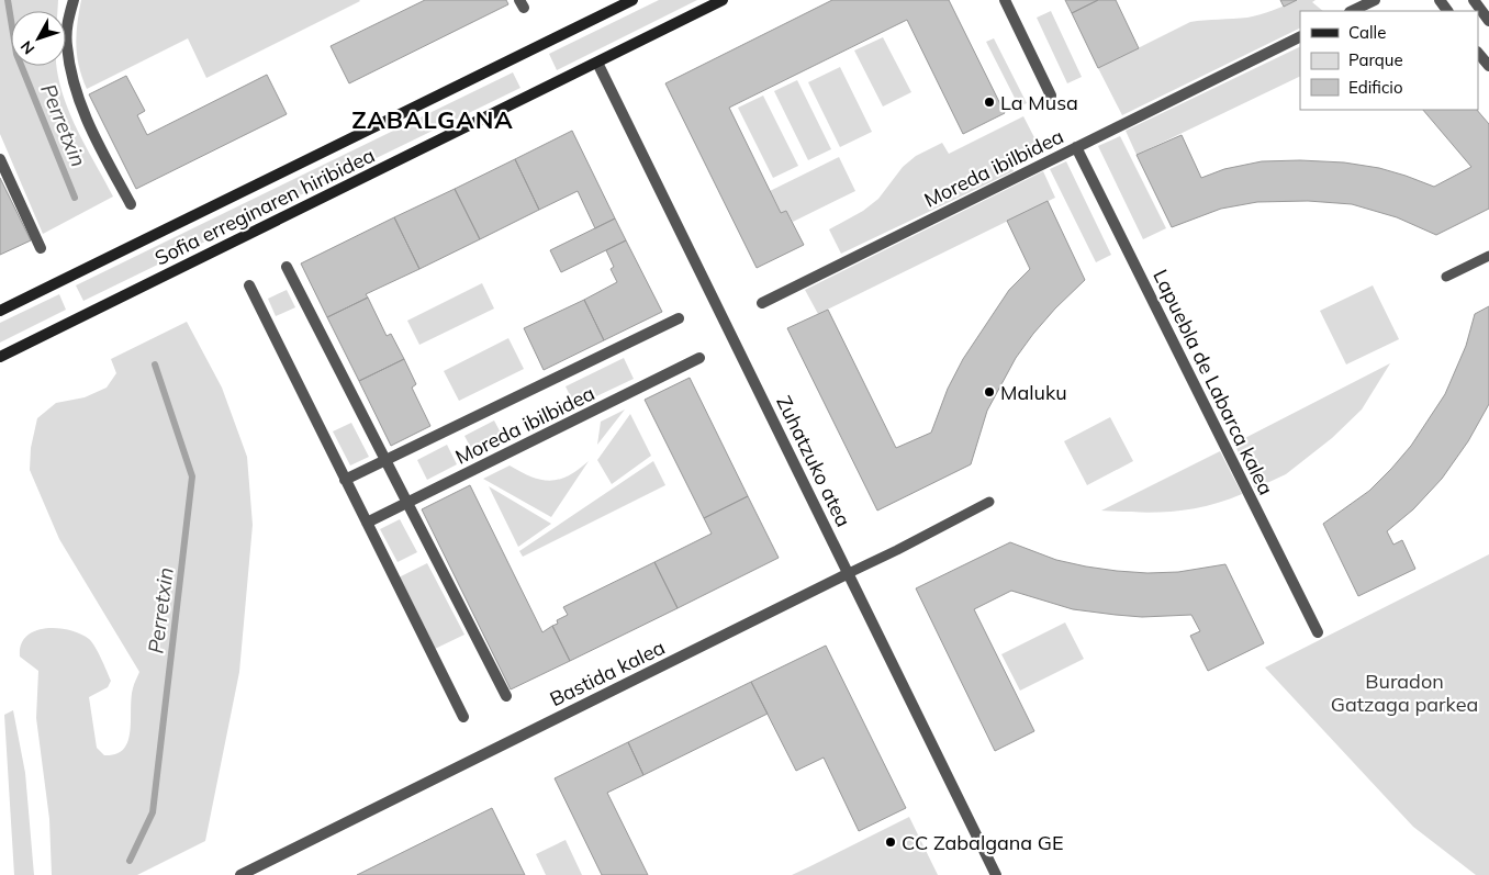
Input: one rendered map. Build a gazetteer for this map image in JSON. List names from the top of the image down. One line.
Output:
{"streets":{"main road":["Sofia erreginaren hiribidea"],"street":["Moreda ibilbidea","Lapuebla de Labarca kalea","Zuhatzuko atea","Bastida kalea"]},"crossings":[["Moreda ibilbidea","Lapuebla de Labarca kalea"],["Sofia erreginaren hiribidea","Zuhatzuko atea"],["Zuhatzuko atea","Bastida kalea"]],"districts":["ZABALGANA"],"water":["Perretxin"],"parks":["Buradon Gatzaga parkea"],"places":["La Musa","Maluku","CC Zabalgana GE"],"legend":["Calle","Parque","Edificio"],"north":"bottom left"}
